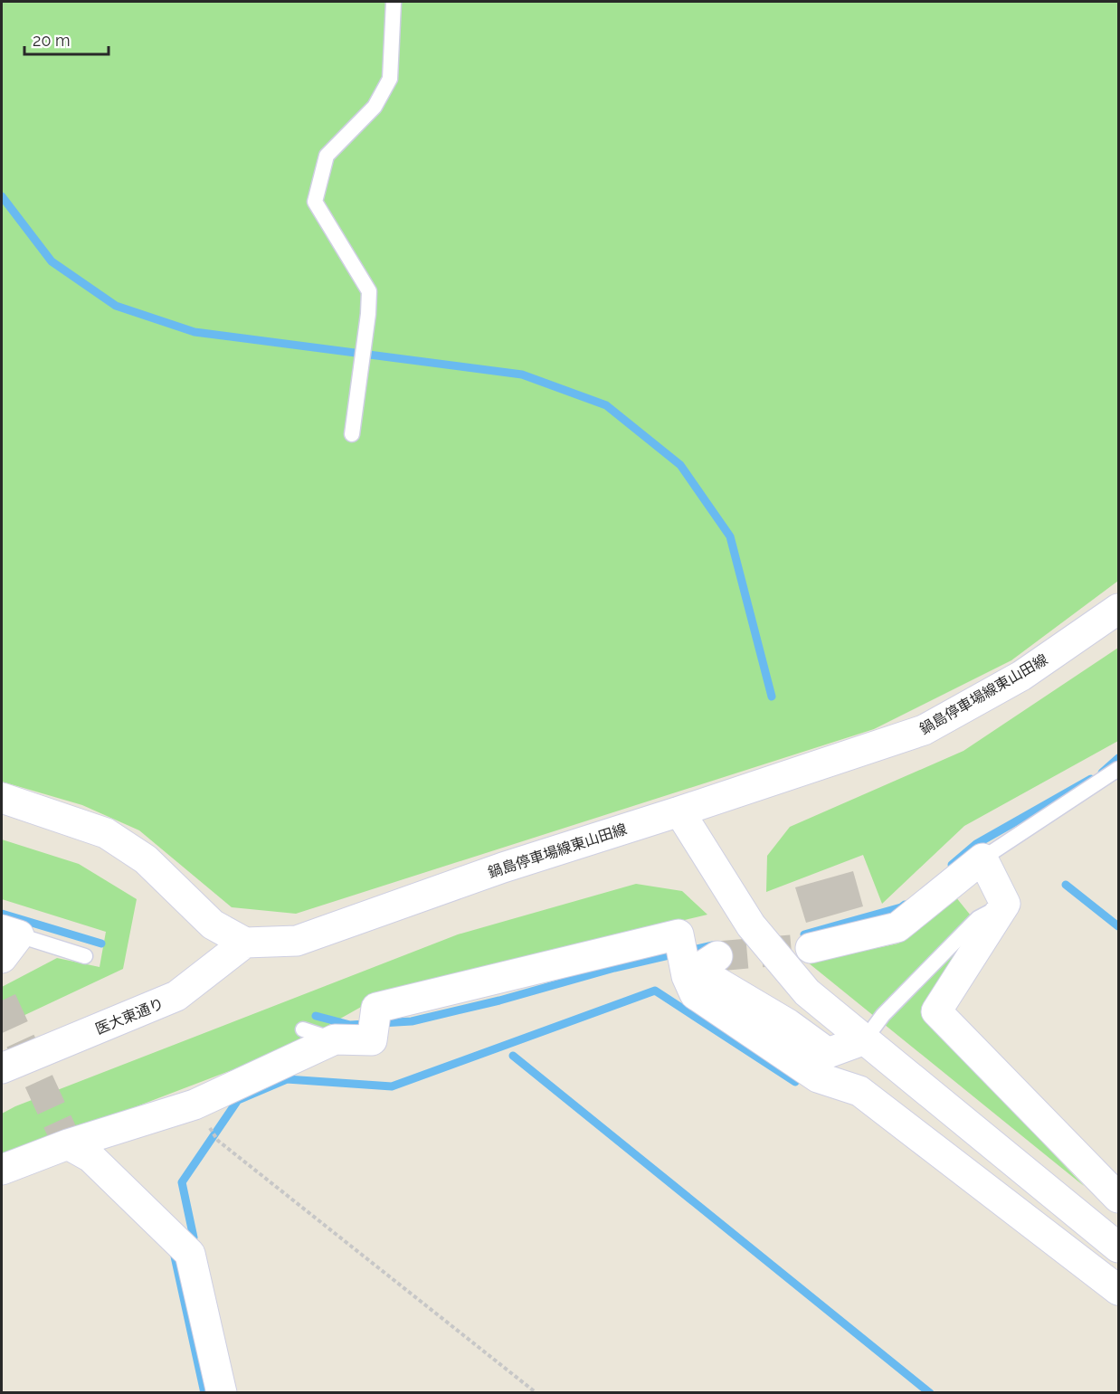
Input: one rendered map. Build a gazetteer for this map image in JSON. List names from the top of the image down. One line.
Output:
{"streets":{"street":["鍋島停車場線東山田線","医大東通り"]},"crossings":[["鍋島停車場線東山田線","医大東通り"]],"scale_bar":"20 m"}
